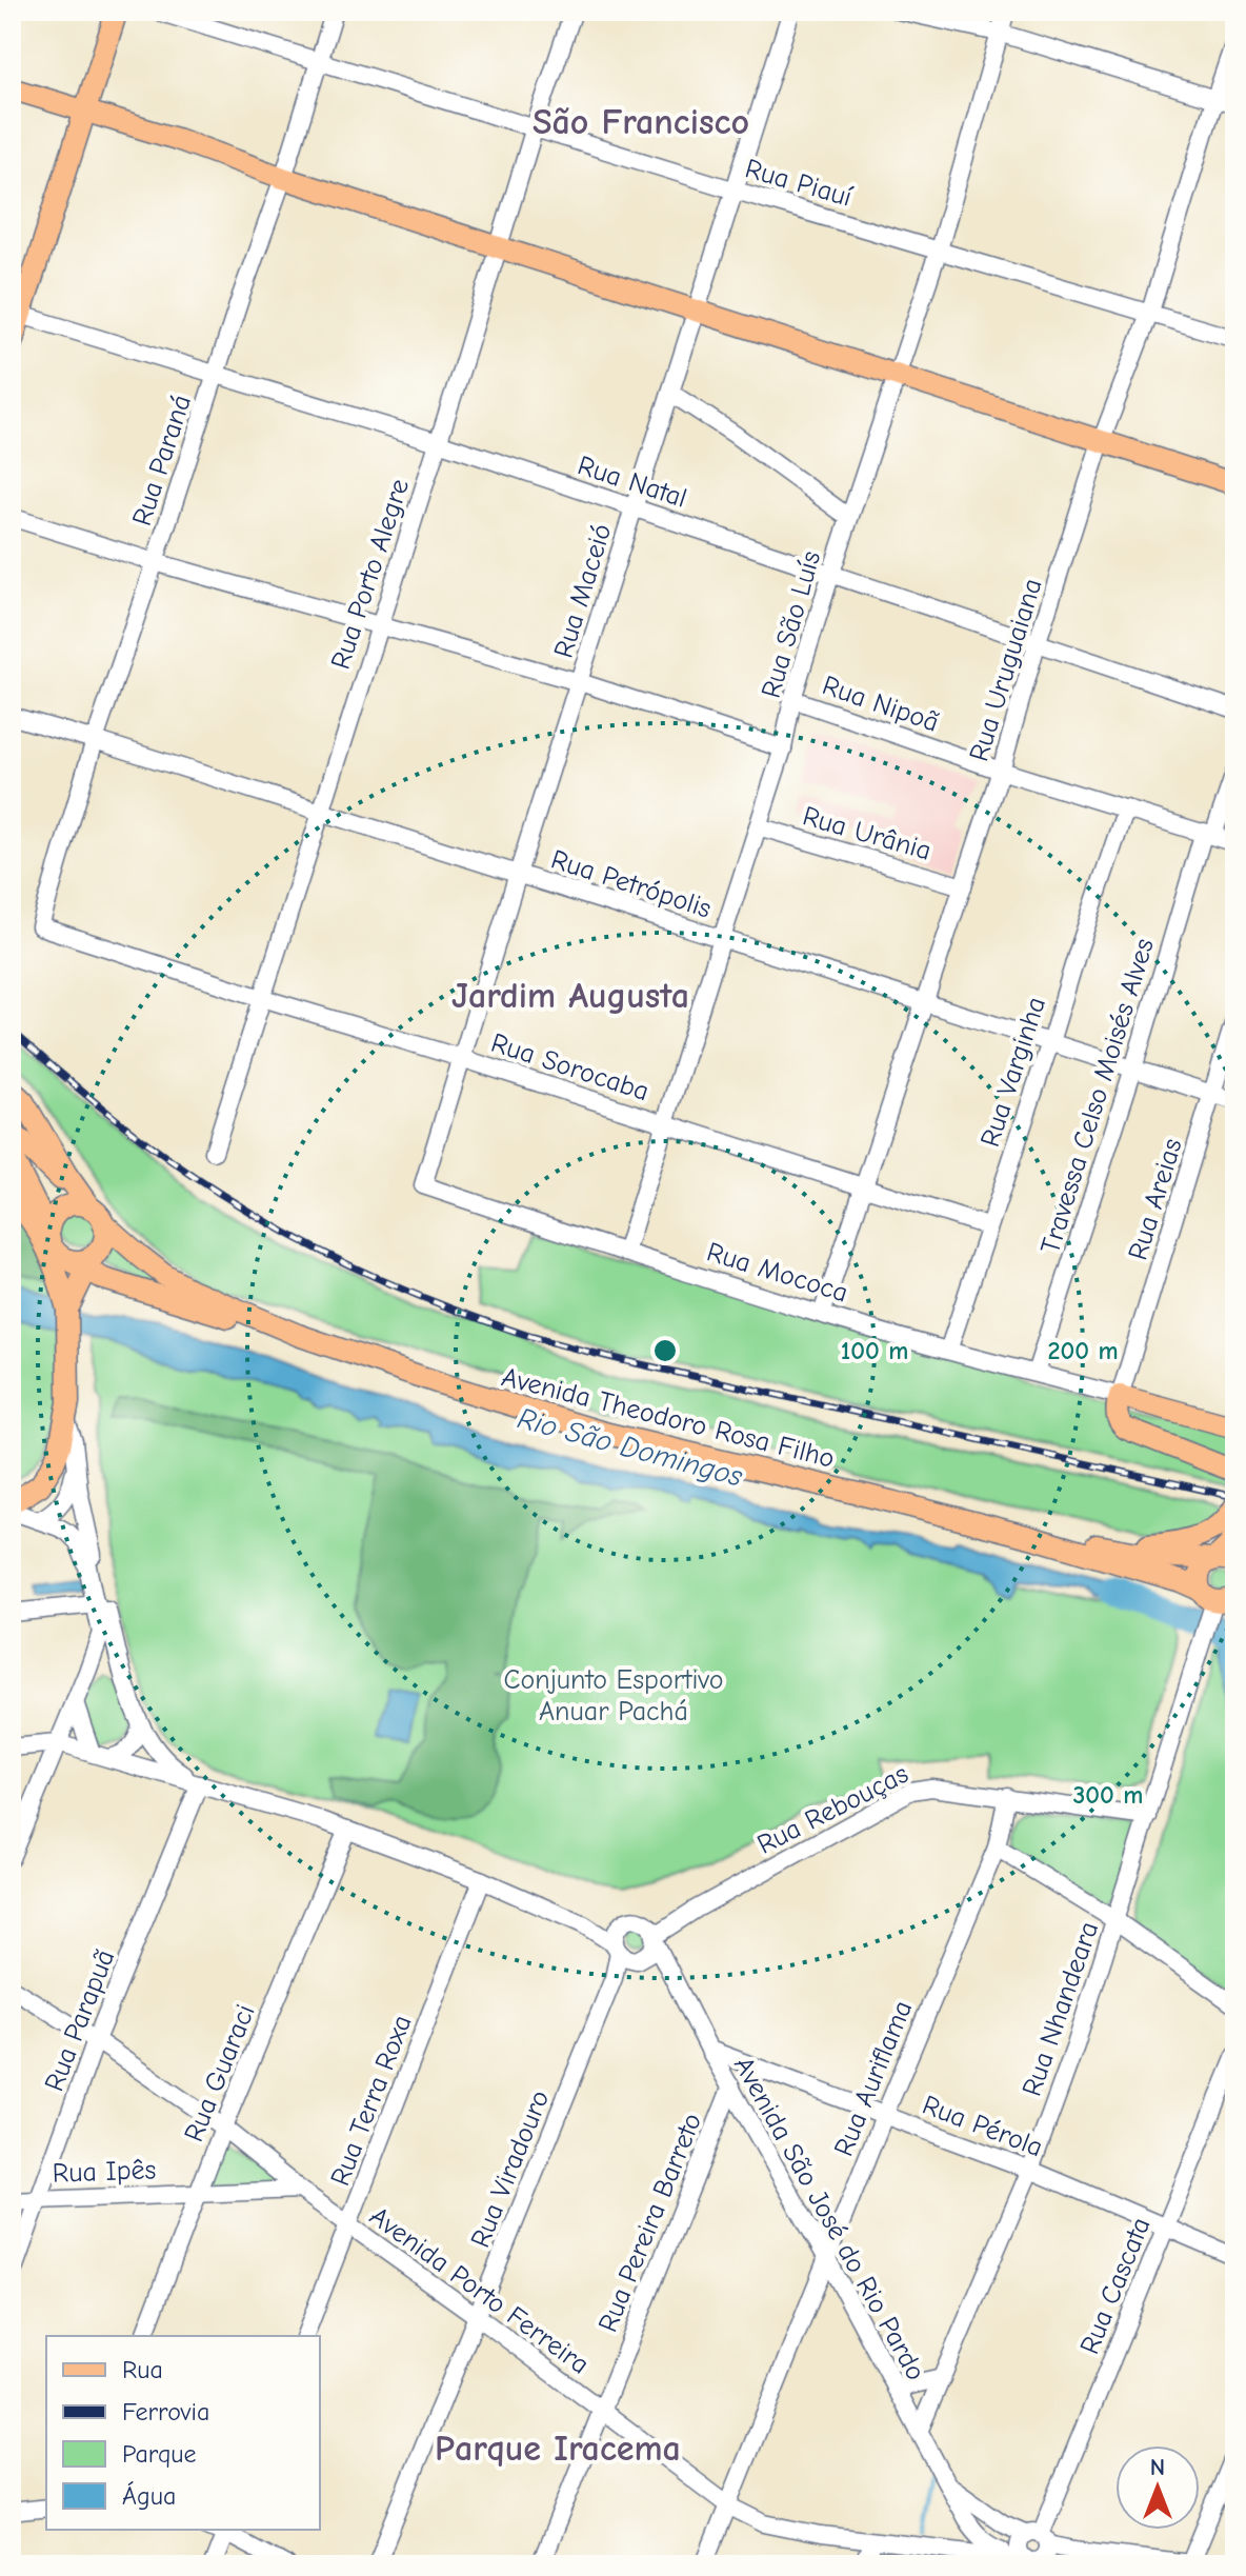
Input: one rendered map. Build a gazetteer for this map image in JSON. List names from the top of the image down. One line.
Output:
{"streets":{"main road":["Rua Mococa","Avenida Theodoro Rosa Filho"],"street":["Rua Piauí","Rua Paraná","Rua Natal","Rua Porto Alegre","Rua Maceió","Rua São Luís","Rua Uruguaiana","Rua Nipoã","Rua Urânia","Rua Petrópolis","Rua Sorocaba","Rua Varginha","Travessa Celso Moisés Alves","Rua Areias","Rua Rebouças","Rua Nhandeara","Rua Parapuã","Rua Guaraci","Rua Auriflama","Rua Terra Roxa","Rua Pérola","Rua Viradouro","Rua Ipês","Avenida São José do Rio Pardo","Rua Pereira Barreto","Rua Cascata","Avenida Porto Ferreira"]},"crossings":[["Rua Piauí","Rua Paraná"],["Rua Piauí","Rua Porto Alegre"],["Rua Piauí","Rua Maceió"],["Rua Piauí","Rua São Luís"],["Rua Piauí","Rua Uruguaiana"],["Rua Paraná","Rua Natal"],["Rua Paraná","Rua Petrópolis"],["Rua Paraná","Rua Sorocaba"],["Rua Natal","Rua Porto Alegre"],["Rua Natal","Rua Maceió"],["Rua Natal","Rua São Luís"],["Rua Natal","Rua Uruguaiana"],["Rua Porto Alegre","Rua Petrópolis"],["Rua Porto Alegre","Rua Sorocaba"],["Rua Maceió","Rua Petrópolis"],["Rua Maceió","Rua Sorocaba"],["Rua Maceió","Rua Mococa"],["Rua São Luís","Rua Nipoã"],["Rua São Luís","Rua Urânia"],["Rua São Luís","Rua Petrópolis"],["Rua São Luís","Rua Sorocaba"],["Rua São Luís","Rua Mococa"],["Rua Uruguaiana","Rua Nipoã"],["Rua Uruguaiana","Rua Urânia"],["Rua Uruguaiana","Rua Petrópolis"],["Rua Uruguaiana","Rua Sorocaba"],["Rua Uruguaiana","Rua Mococa"],["Rua Nipoã","Rua Varginha"],["Rua Nipoã","Travessa Celso Moisés Alves"],["Rua Petrópolis","Rua Varginha"],["Rua Petrópolis","Travessa Celso Moisés Alves"],["Rua Petrópolis","Rua Areias"],["Rua Sorocaba","Rua Varginha"],["Rua Varginha","Rua Mococa"],["Travessa Celso Moisés Alves","Rua Mococa"],["Rua Areias","Rua Mococa"],["Avenida Theodoro Rosa Filho","Rua Nhandeara"],["Rua Rebouças","Rua Nhandeara"],["Rua Rebouças","Rua Auriflama"],["Rua Rebouças","Rua Viradouro"],["Rua Rebouças","Avenida São José do Rio Pardo"],["Rua Nhandeara","Rua Pérola"],["Rua Nhandeara","Avenida São José do Rio Pardo"],["Rua Parapuã","Rua Ipês"],["Rua Parapuã","Avenida São José do Rio Pardo"],["Rua Parapuã","Avenida Porto Ferreira"],["Rua Guaraci","Rua Ipês"],["Rua Guaraci","Avenida São José do Rio Pardo"],["Rua Guaraci","Avenida Porto Ferreira"],["Rua Auriflama","Rua Pérola"],["Rua Auriflama","Avenida São José do Rio Pardo"],["Rua Auriflama","Avenida Porto Ferreira"],["Rua Terra Roxa","Avenida São José do Rio Pardo"],["Rua Terra Roxa","Avenida Porto Ferreira"],["Rua Pérola","Avenida São José do Rio Pardo"],["Rua Pérola","Rua Cascata"],["Rua Viradouro","Avenida São José do Rio Pardo"],["Rua Viradouro","Avenida Porto Ferreira"],["Rua Ipês","Avenida Porto Ferreira"],["Avenida São José do Rio Pardo","Rua Pereira Barreto"],["Avenida São José do Rio Pardo","Rua Cascata"],["Avenida São José do Rio Pardo","Avenida Porto Ferreira"],["Rua Pereira Barreto","Avenida Porto Ferreira"],["Rua Cascata","Avenida Porto Ferreira"]],"districts":["São Francisco","Jardim Augusta","Parque Iracema"],"water":["Rio São Domingos"],"parks":["Conjunto Esportivo Anuar Pachá"],"legend":["Rua","Ferrovia","Parque","Água"],"north":"top","rings":["100 m","200 m","300 m"]}
